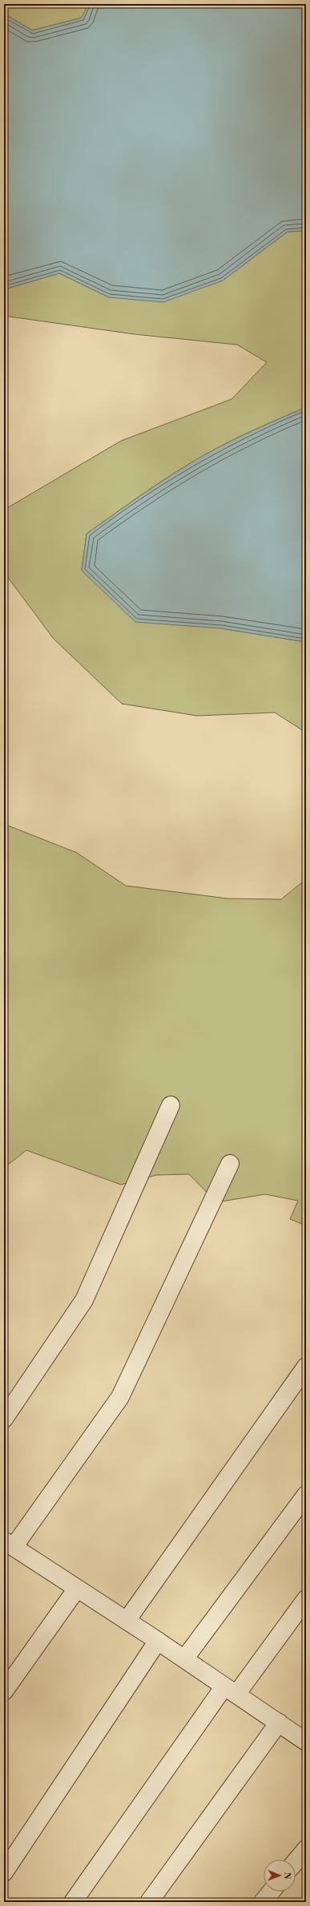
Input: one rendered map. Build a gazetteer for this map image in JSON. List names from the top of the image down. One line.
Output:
{"north":"right"}
